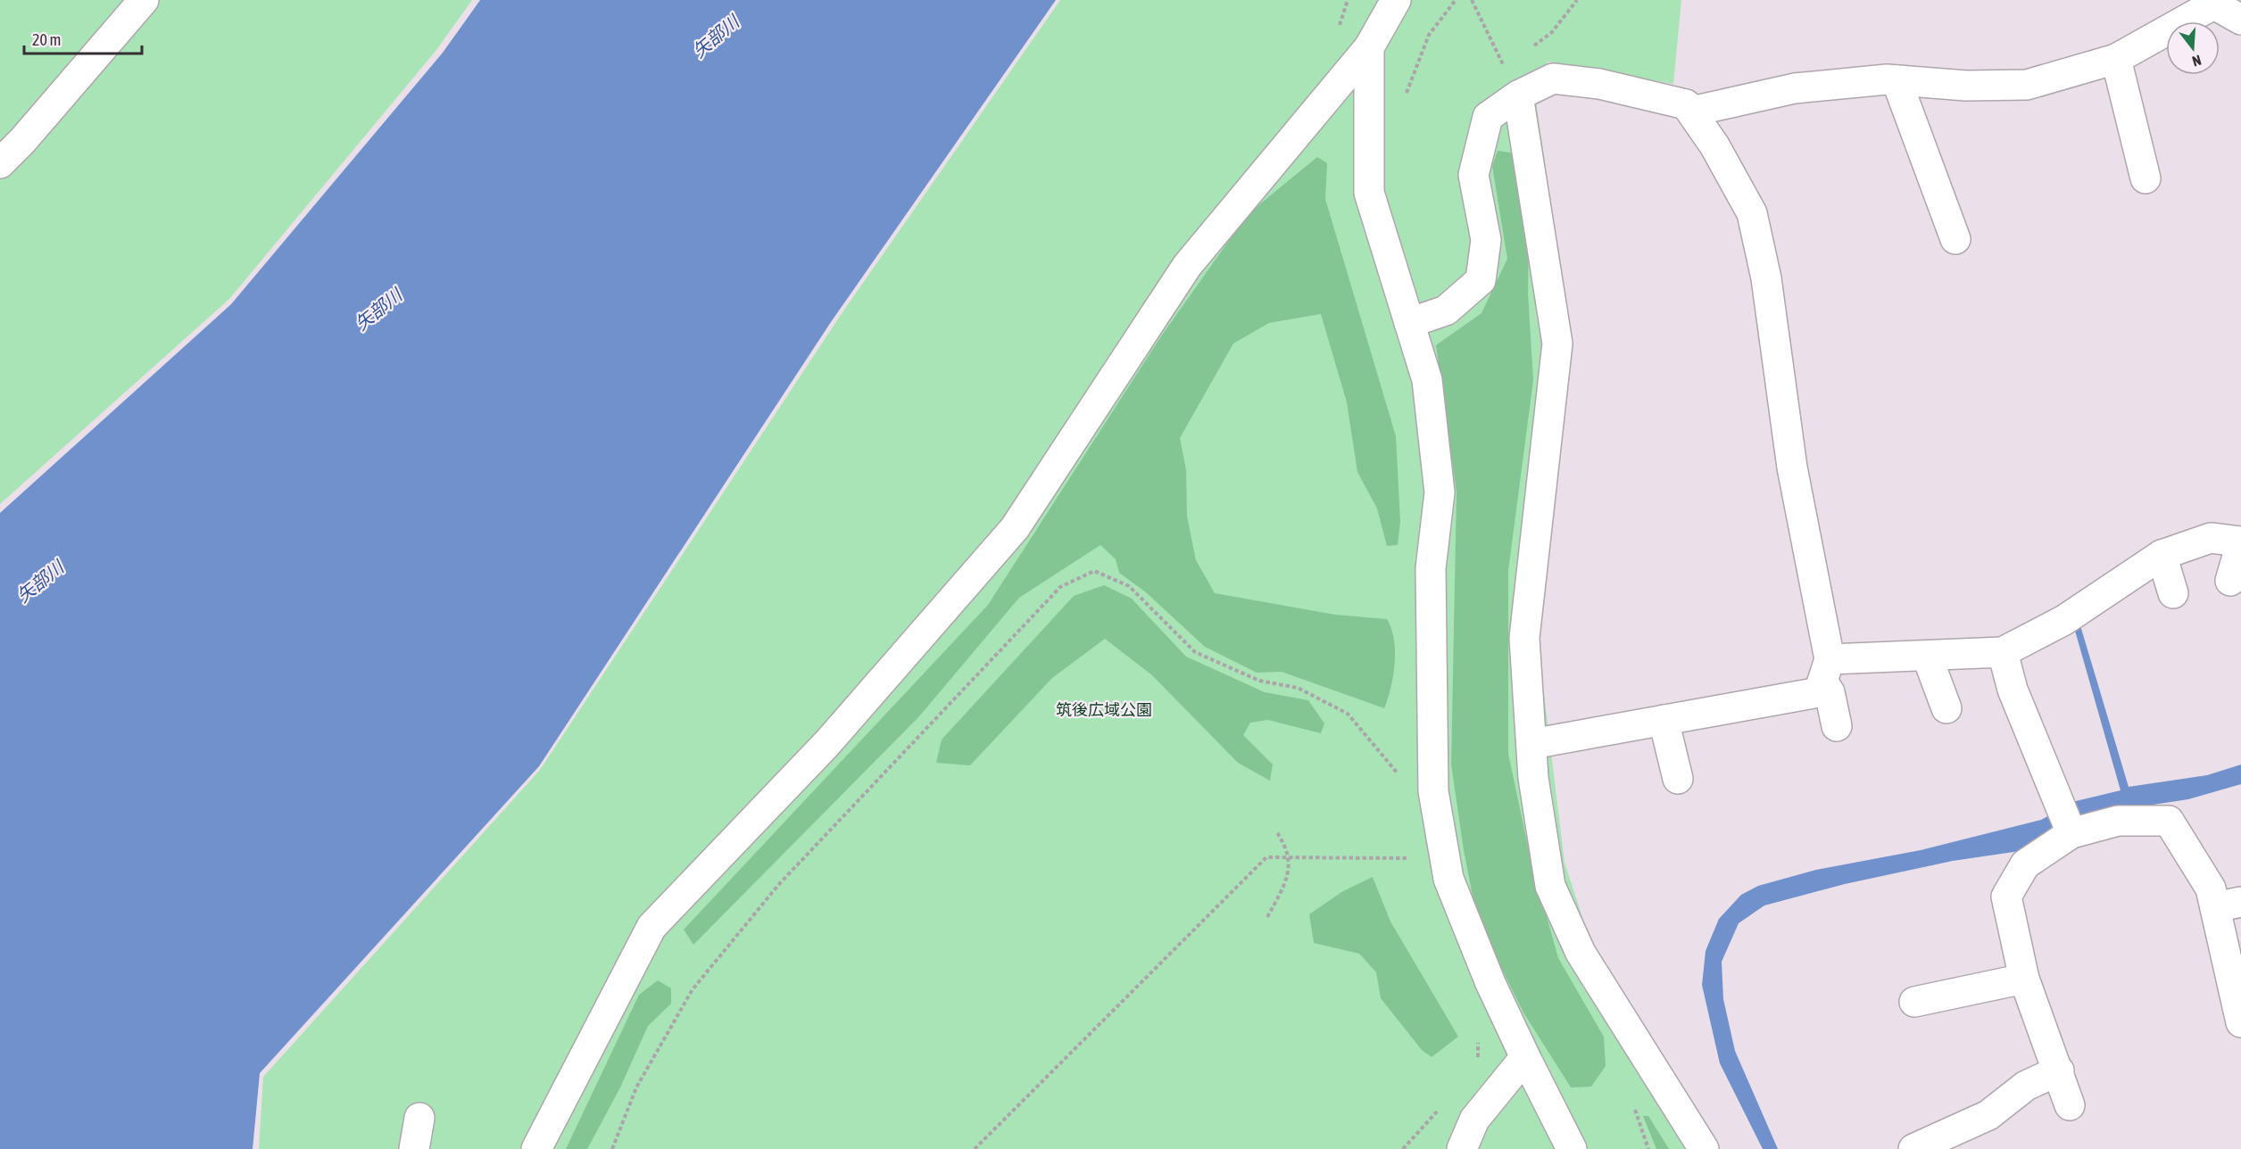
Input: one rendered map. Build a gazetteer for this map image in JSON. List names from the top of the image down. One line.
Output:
{"water":["矢部川"],"parks":["筑後広域公園"],"scale_bar":"20 m","north":"bottom"}
